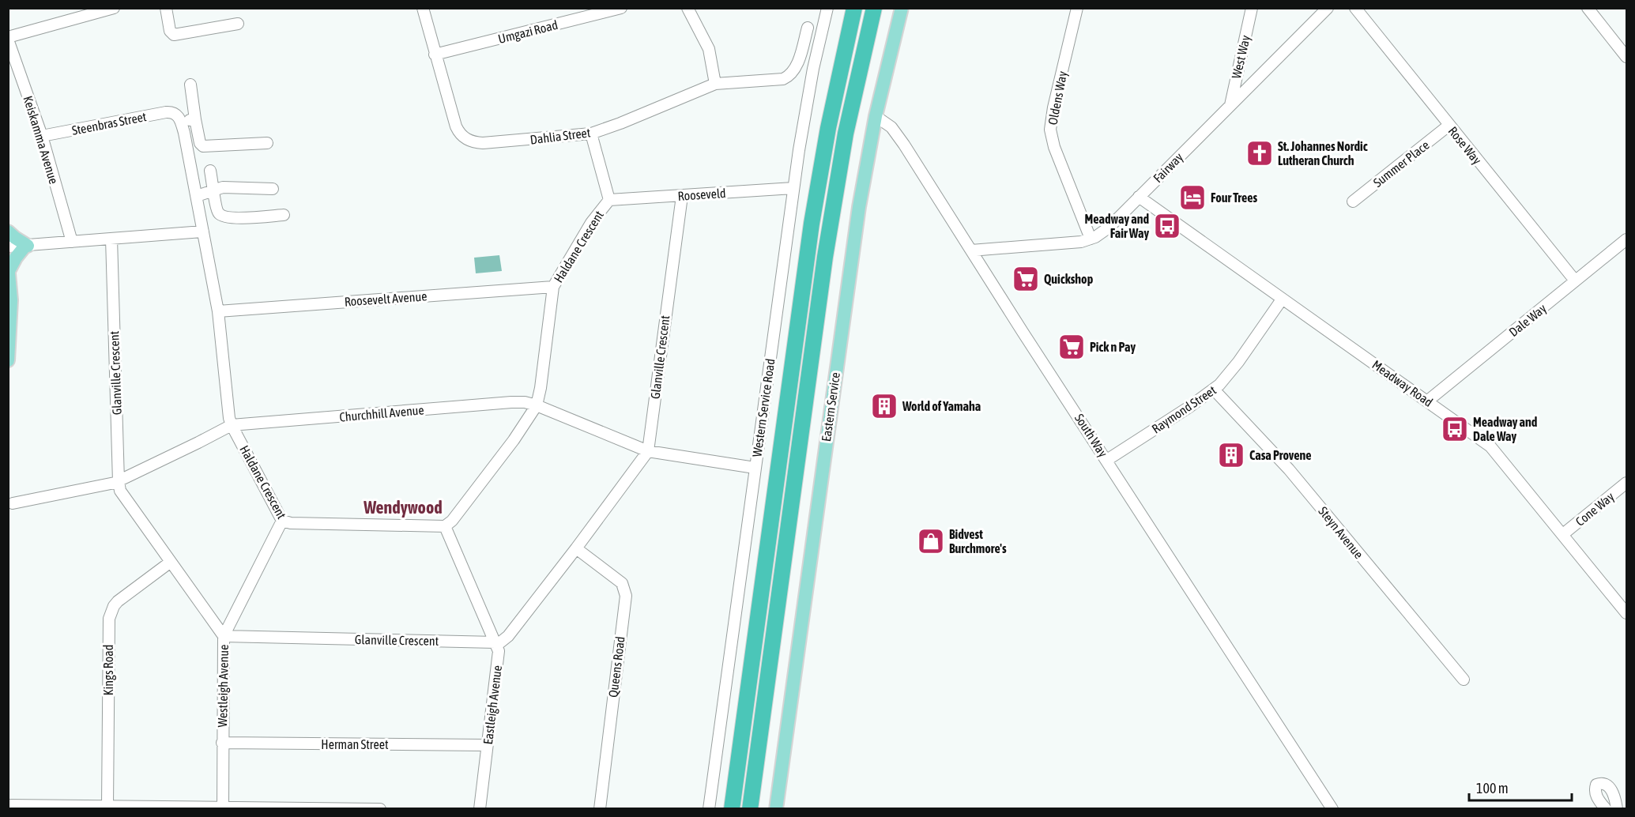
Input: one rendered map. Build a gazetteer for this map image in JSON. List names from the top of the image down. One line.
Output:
{"streets":{"main road":["Eastern Service"],"street":["Umgazi Road","West Way","Oldens Way","Steenbras Street","Dahlia Street","Keiskamma Avenue","Rose Way","Summer Place","Fairway","Rooseveld","Haldane Crescent","Roosevelt Avenue","Dale Way","Glanville Crescent","Meadway Road","Western Service Road","Raymond Street","Churchhill Avenue","South Way","Cone Way","Steyn Avenue","Queens Road","Kings Road","Westleigh Avenue","Eastleigh Avenue","Herman Street"]},"crossings":[["Umgazi Road","Dahlia Street"],["West Way","Fairway"],["Oldens Way","Fairway"],["Steenbras Street","Keiskamma Avenue"],["Steenbras Street","Haldane Crescent"],["Rose Way","Summer Place"],["Rose Way","Dale Way"],["Fairway","Meadway Road"],["Fairway","South Way"],["Rooseveld","Haldane Crescent"],["Rooseveld","Glanville Crescent"],["Rooseveld","Western Service Road"],["Haldane Crescent","Roosevelt Avenue"],["Haldane Crescent","Churchhill Avenue"],["Haldane Crescent","Westleigh Avenue"],["Haldane Crescent","Eastleigh Avenue"],["Dale Way","Meadway Road"],["Glanville Crescent","Churchhill Avenue"],["Glanville Crescent","Queens Road"],["Glanville Crescent","Kings Road"],["Glanville Crescent","Westleigh Avenue"],["Glanville Crescent","Eastleigh Avenue"],["Meadway Road","Raymond Street"],["Meadway Road","Cone Way"],["Eastern Service","South Way"],["Western Service Road","Churchhill Avenue"],["Raymond Street","South Way"],["Raymond Street","Steyn Avenue"],["Westleigh Avenue","Herman Street"],["Eastleigh Avenue","Herman Street"]],"districts":["Wendywood"],"places":{"church":["St. Johannes Nordic Lutheran Church"],"hotel":["Four Trees"],"bus stop":["Meadway and Fair Way","Meadway and Dale Way"],"supermarket":["Quickshop","Pick n Pay"],"building":["World of Yamaha","Casa Provene"],"shop":["Bidvest Burchmore's"]},"scale_bar":"100 m"}
